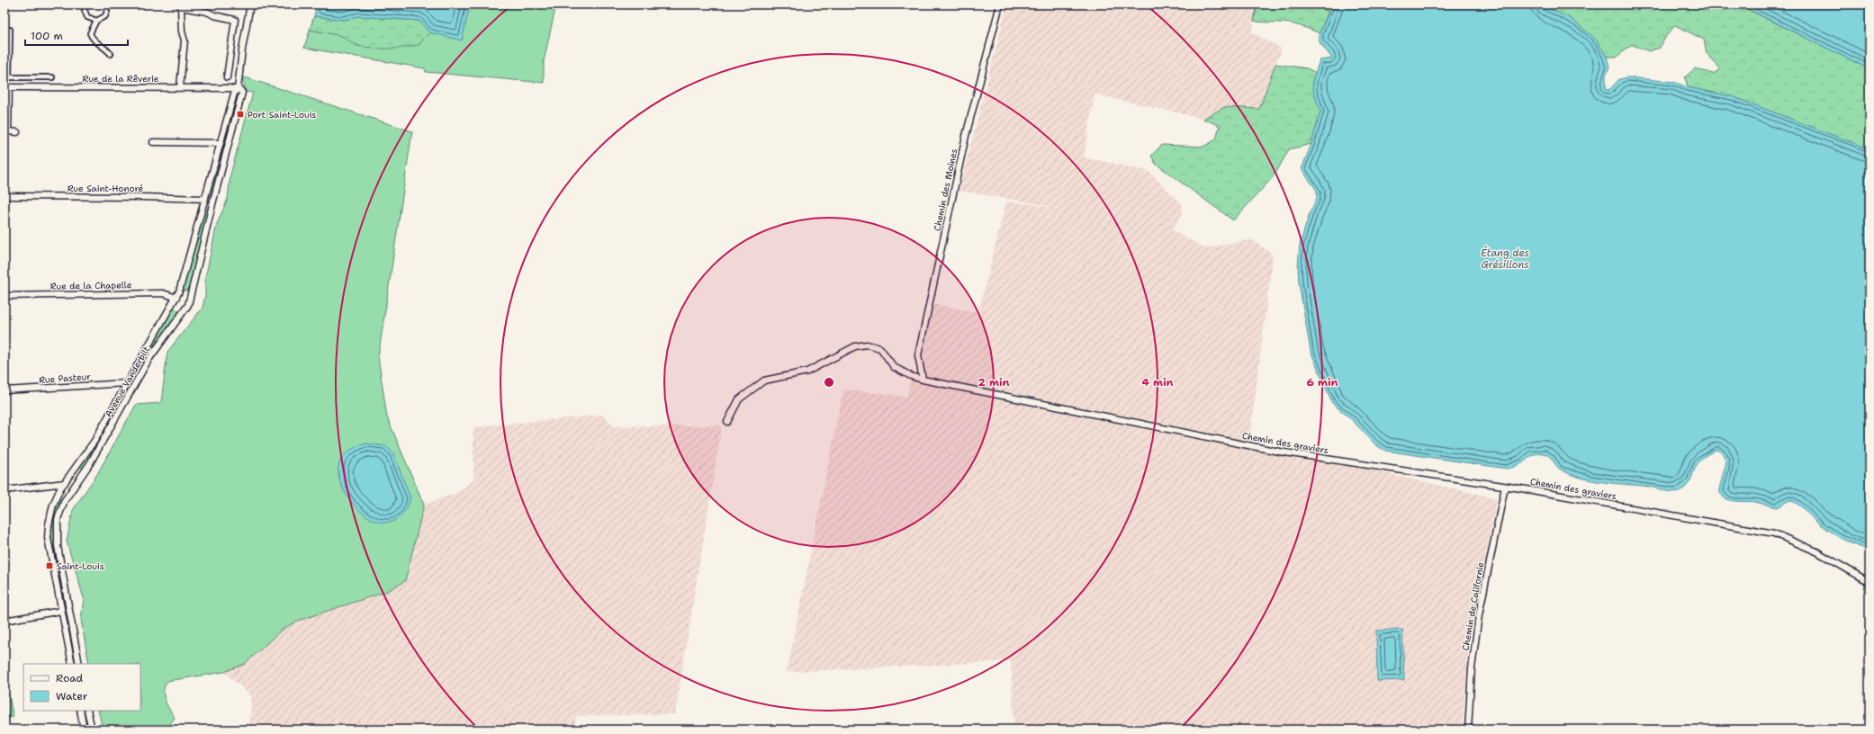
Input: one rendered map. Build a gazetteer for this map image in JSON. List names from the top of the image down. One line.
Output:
{"streets":{"street":["Rue de la Rêverie","Rue Saint-Honoré","Chemin des Moines","Rue de la Chapelle","Rue Pasteur","Avenue Vanderbilt","Chemin des graviers","Chemin de Californie"]},"crossings":[["Rue de la Rêverie","Avenue Vanderbilt"],["Rue Saint-Honoré","Avenue Vanderbilt"],["Chemin des Moines","Chemin des graviers"],["Rue de la Chapelle","Avenue Vanderbilt"],["Rue Pasteur","Avenue Vanderbilt"],["Chemin des graviers","Chemin de Californie"]],"water":["Étang des Grésillons"],"places":{"transit":["Port Saint-Louis","Saint-Louis"]},"legend":["Road","Water"],"scale_bar":"100 m","rings":["2 min","4 min","6 min"]}
